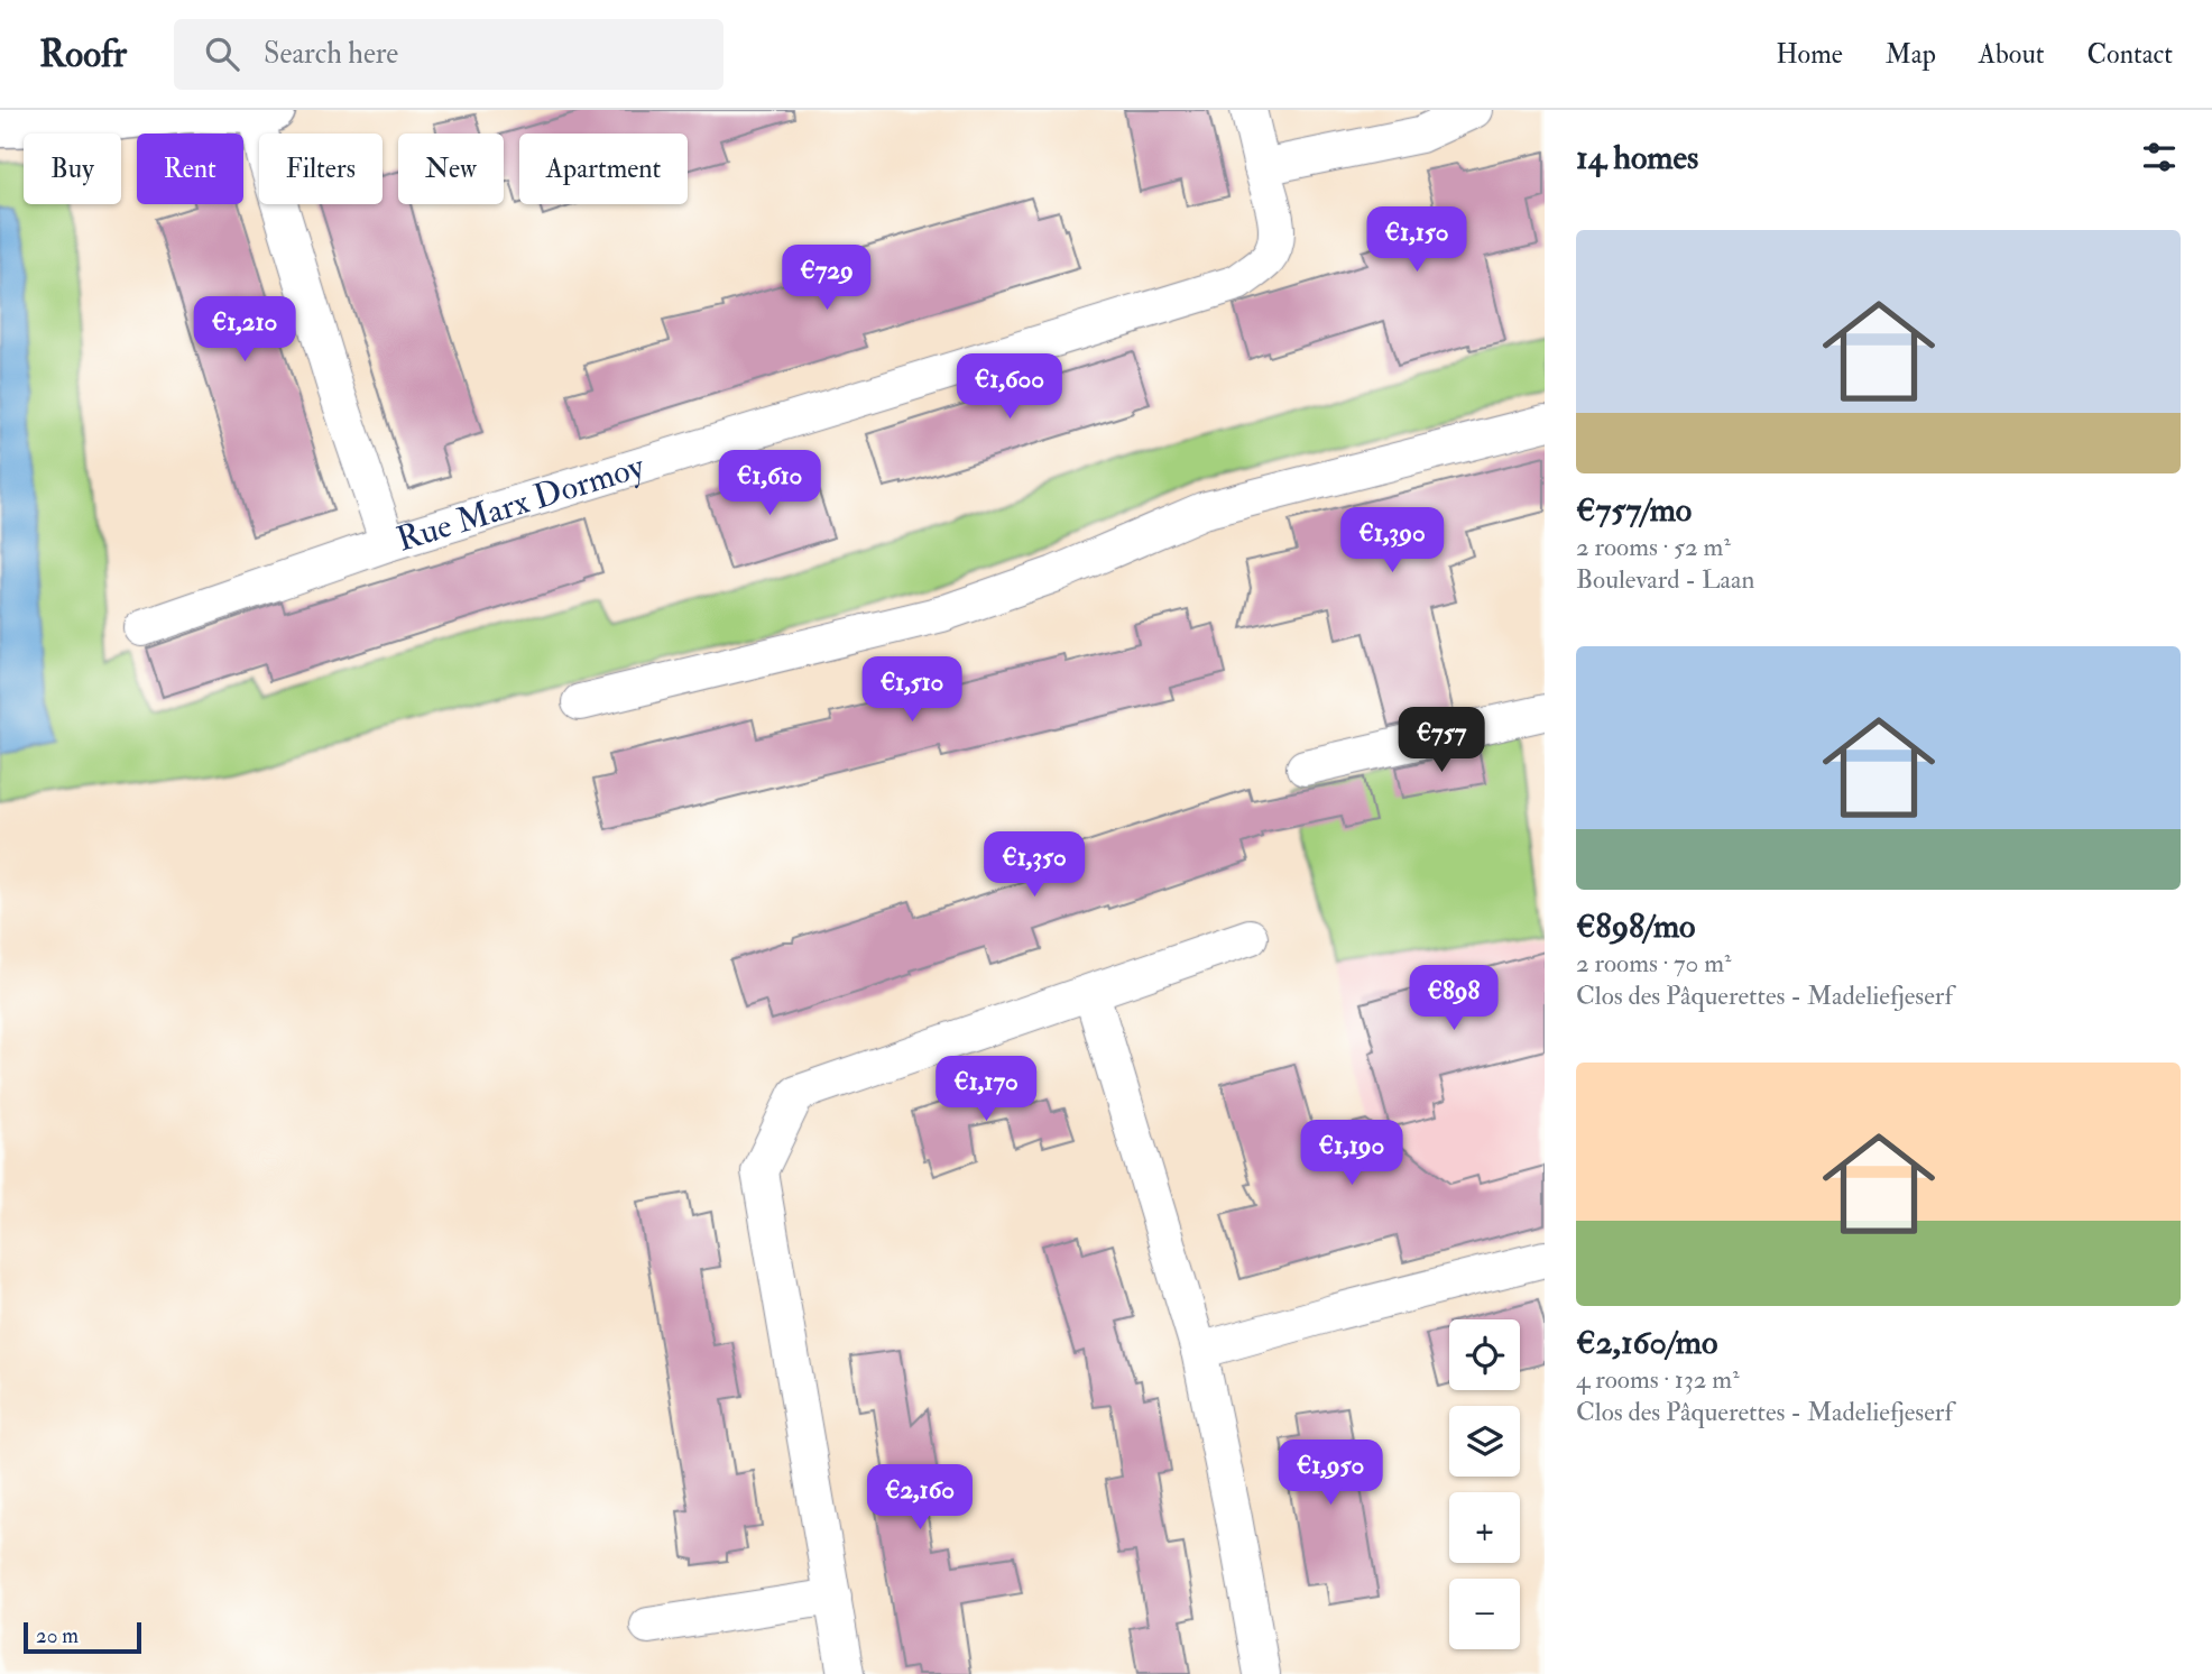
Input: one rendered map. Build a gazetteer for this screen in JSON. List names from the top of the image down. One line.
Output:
{"streets":{"street":["Rue Marx Dormoy"]},"scale_bar":"20 m","page":{"header":"Roofr","search":"Search here","nav":["Home","Map","About","Contact"],"heading":"14 homes","chip":["Buy","Rent","Filters","New","Apartment"],"list":[{"name":"€757/mo","note":"2 rooms · 52 m² · Boulevard - Laan"},{"name":"€898/mo","note":"2 rooms · 70 m² · Clos des Pâquerettes - Madeliefjeserf"},{"name":"€2,160/mo","note":"4 rooms · 132 m² · Clos des Pâquerettes - Madeliefjeserf"}],"price":["€1,150","€729","€1,210","€1,600","€1,610","€1,390","€1,510","€757","€1,350","€898","€1,170","€1,190","€1,950","€2,160"],"map_buttons":["+","−"],"scale":"20 m"}}
